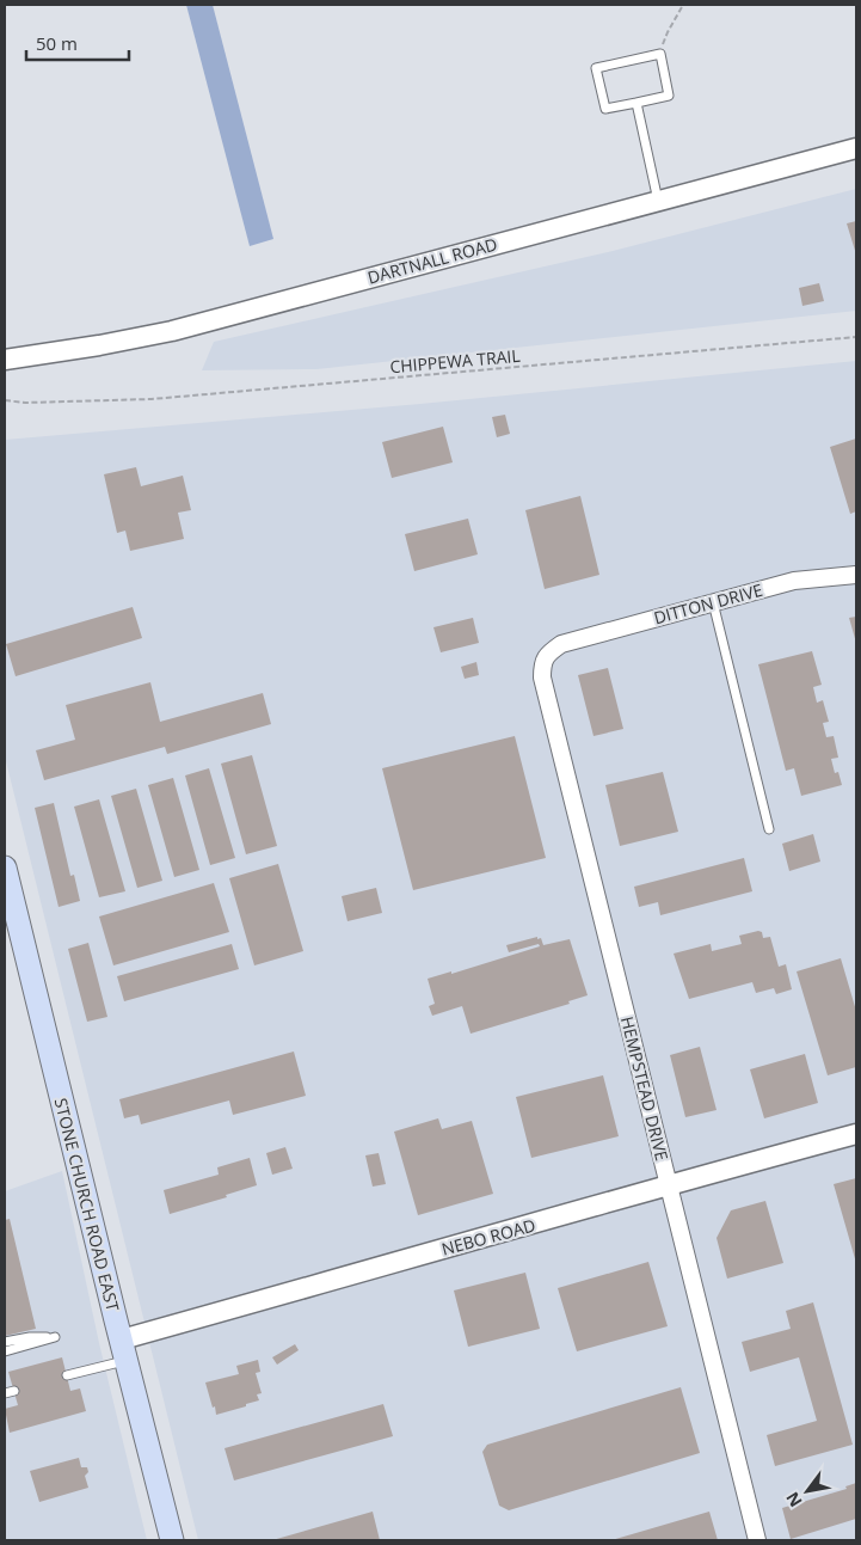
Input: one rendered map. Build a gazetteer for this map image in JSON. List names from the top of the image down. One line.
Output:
{"streets":{"main road":["STONE CHURCH ROAD EAST"],"street":["DARTNALL ROAD","DITTON DRIVE","HEMPSTEAD DRIVE","NEBO ROAD"],"path":["CHIPPEWA TRAIL"]},"crossings":[["DITTON DRIVE","HEMPSTEAD DRIVE"],["HEMPSTEAD DRIVE","NEBO ROAD"],["STONE CHURCH ROAD EAST","NEBO ROAD"]],"scale_bar":"50 m","north":"bottom left"}
